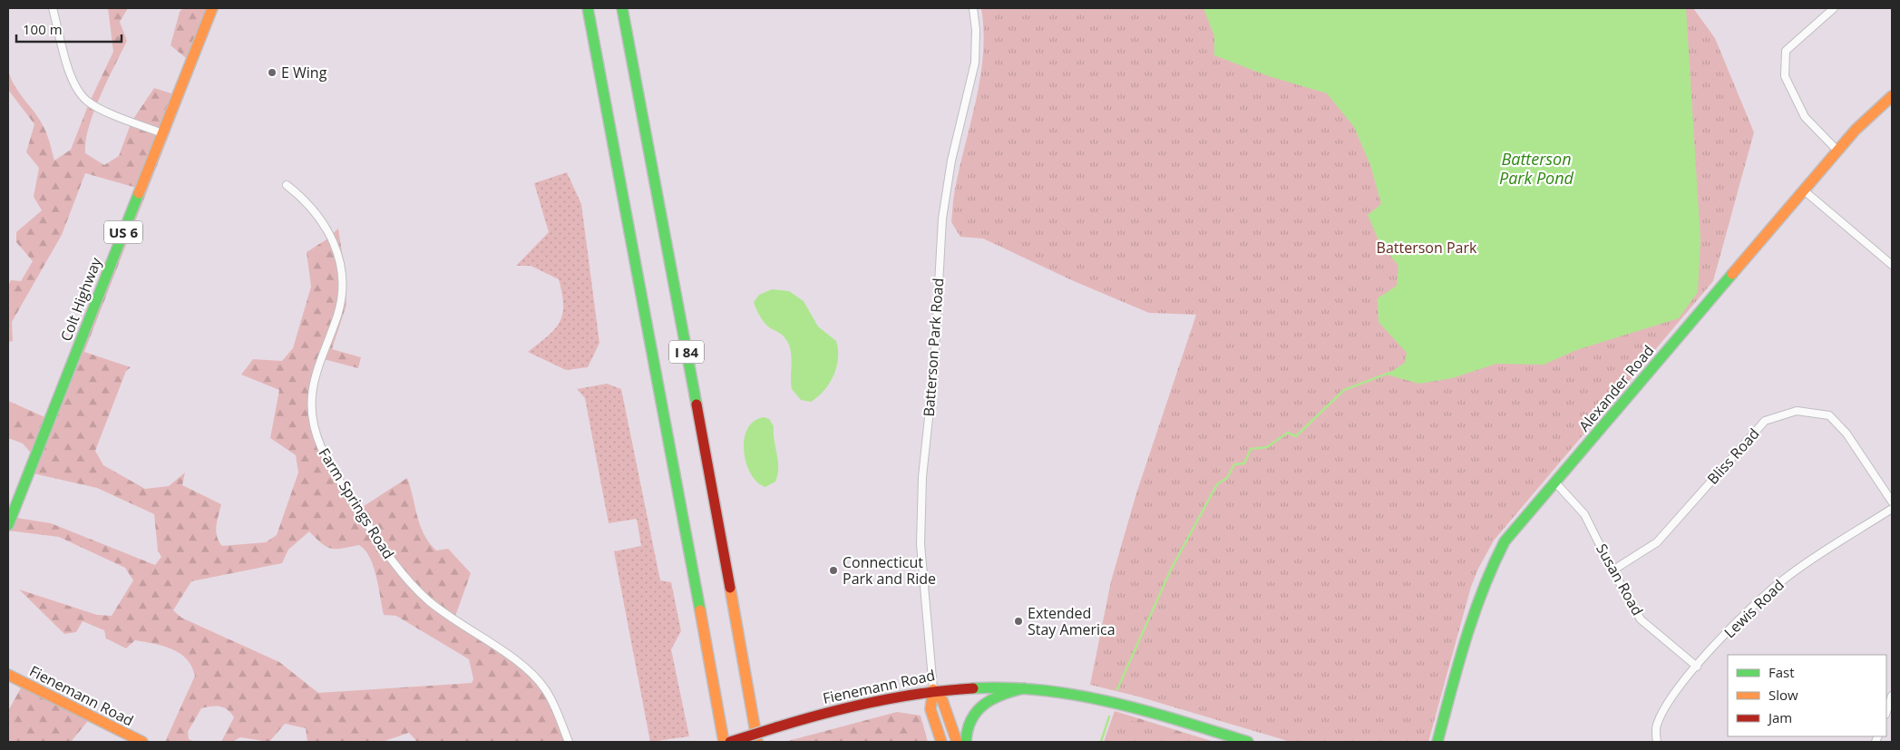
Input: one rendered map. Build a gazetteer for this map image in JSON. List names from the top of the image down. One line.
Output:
{"streets":{"main road":["US 6","Colt Highway","I 84","Alexander Road","Fienemann Road"],"street":["Batterson Park Road","Bliss Road","Farm Springs Road","Susan Road","Lewis Road"]},"crossings":[["Batterson Park Road","Fienemann Road"],["Alexander Road","Susan Road"],["Bliss Road","Susan Road"],["Susan Road","Lewis Road"]],"water":["Batterson Park Pond"],"parks":["Batterson Park"],"places":["E Wing","Connecticut Park and Ride","Extended Stay America"],"legend":["Fast","Slow","Jam"],"scale_bar":"100 m"}
